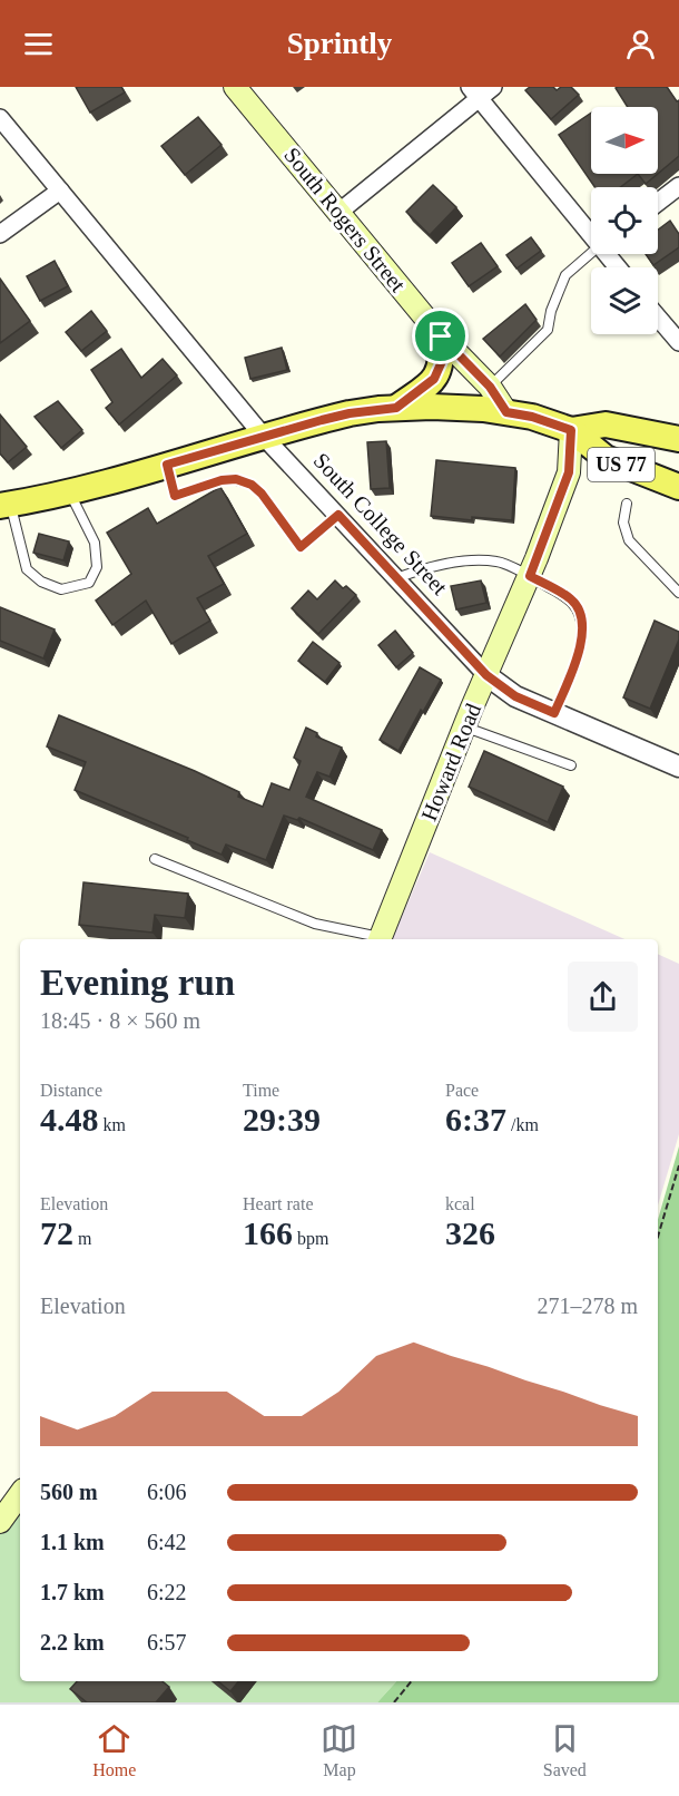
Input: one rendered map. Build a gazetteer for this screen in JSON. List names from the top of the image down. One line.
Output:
{"streets":{"main road":["South Rogers Street","US 77","Howard Road"],"street":["South College Street"]},"crossings":[["South Rogers Street","US 77"],["US 77","South College Street"],["US 77","Howard Road"],["South College Street","Howard Road"]],"north":"right","page":{"header":"Sprintly","heading":["Evening run","18:45 · 8 × 560 m"],"stats":[["Distance","4.48 km"],["Time","29:39"],["Pace","6:37 /km"],["Elevation","72 m"],["Heart rate","166 bpm"],["kcal","326"]],"chart":["Elevation","271–278 m"],"list":[{"name":"560 m","note":"6:06"},{"name":"1.1 km","note":"6:42"},{"name":"1.7 km","note":"6:22"},{"name":"2.2 km","note":"6:57"}],"tabs":["Home","Map","Saved"]}}
